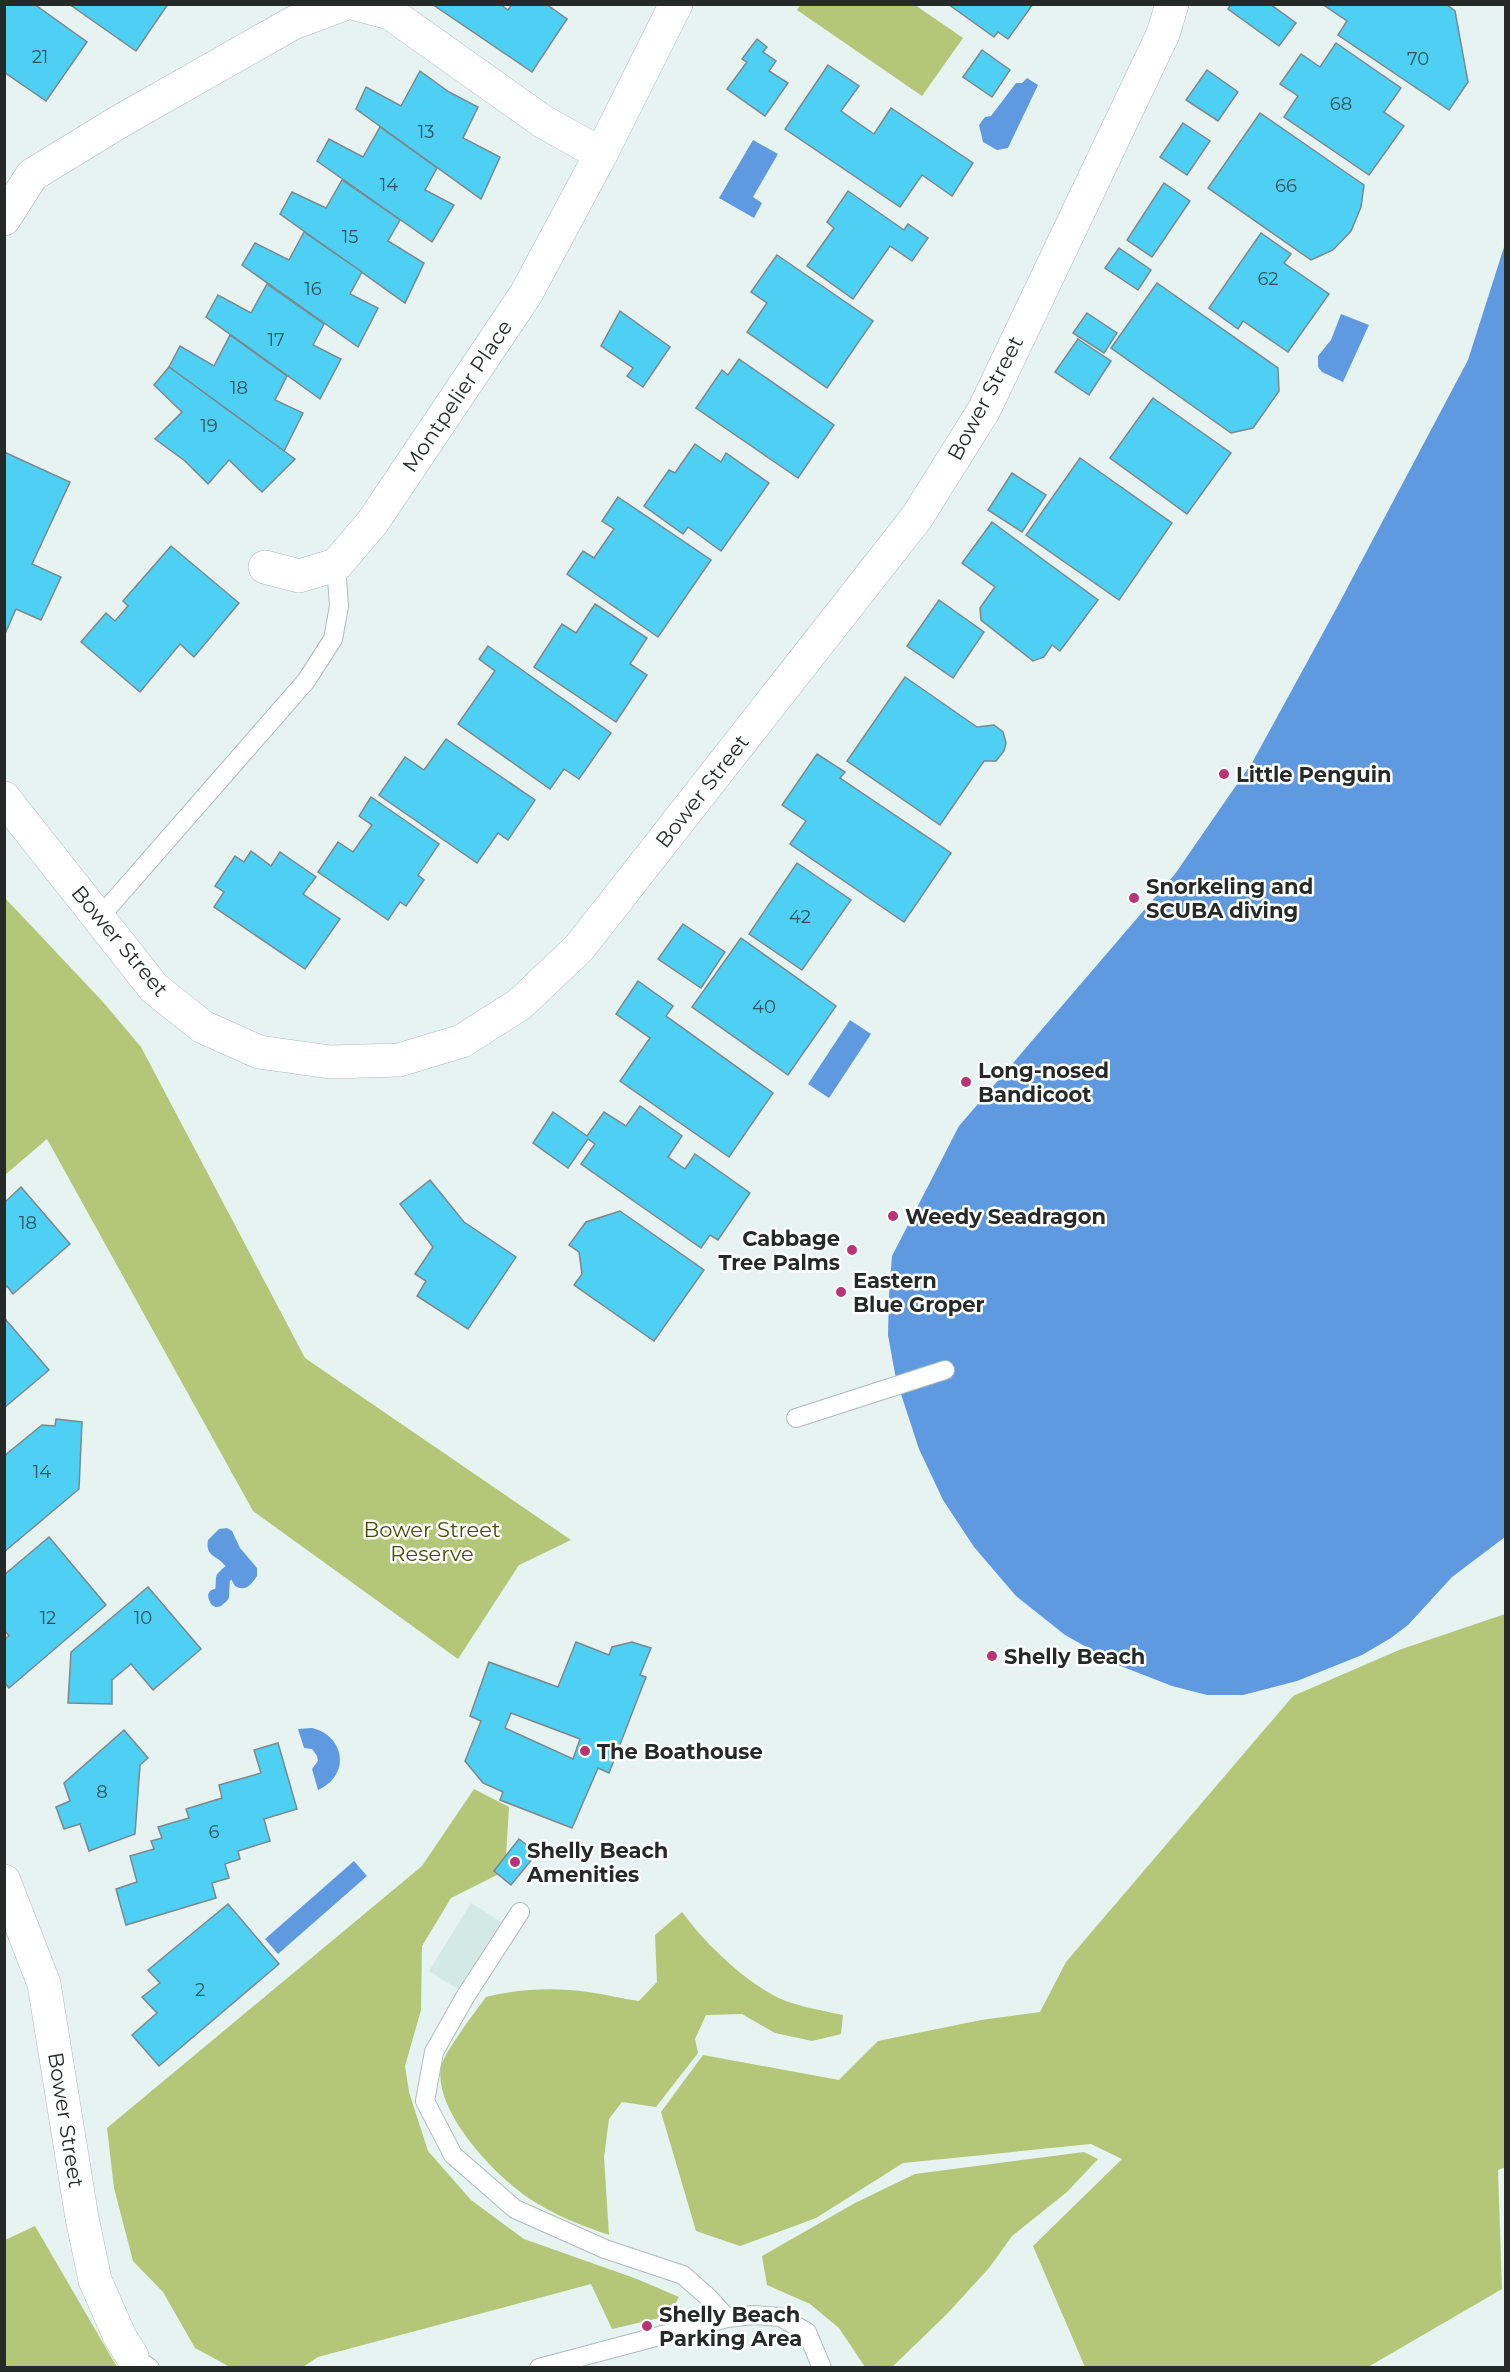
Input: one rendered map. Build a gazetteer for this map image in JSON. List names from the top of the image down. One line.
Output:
{"streets":{"street":["Montpelier Place","Bower Street"]},"parks":["Bower Street Reserve"],"places":["Little Penguin","Snorkeling and SCUBA diving","Long-nosed Bandicoot","Weedy Seadragon","Cabbage Tree Palms","Eastern Blue Groper","Shelly Beach","The Boathouse","Shelly Beach Amenities","Shelly Beach Parking Area"],"house_numbers":["21","70","68","13","14","66","15","62","16","17","18","19","42","40","18","14","12","10","8","6","2"]}
